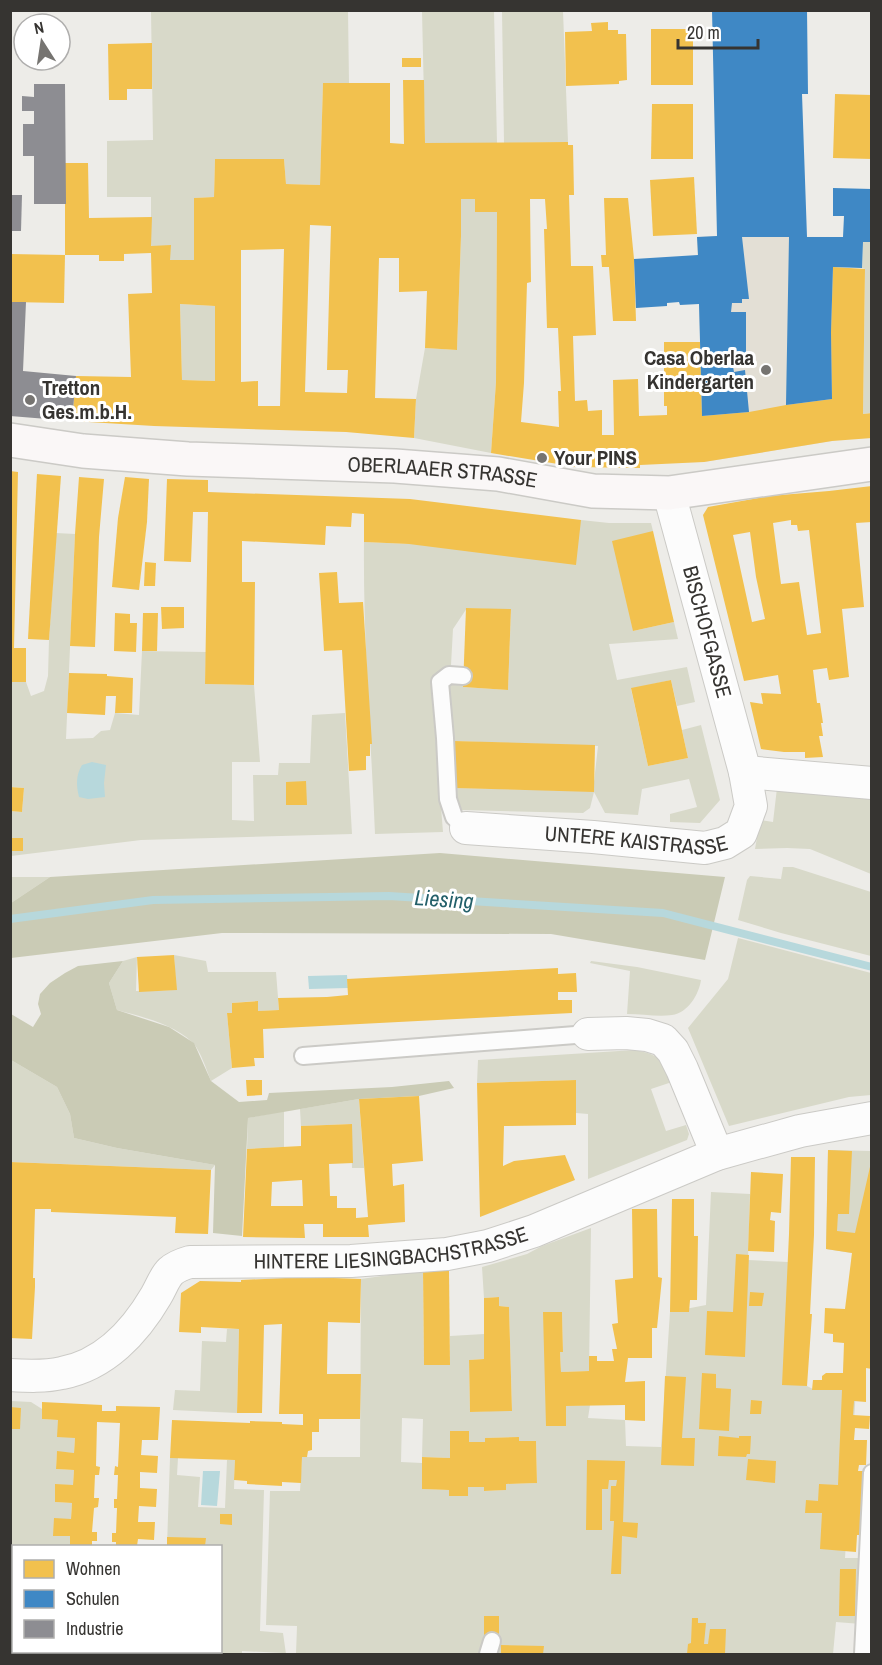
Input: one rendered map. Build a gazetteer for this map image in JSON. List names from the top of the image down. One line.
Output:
{"streets":{"main road":["OBERLAAER STRASSE"],"street":["BISCHOFGASSE","UNTERE KAISTRASSE","HINTERE LIESINGBACHSTRASSE"]},"crossings":[["OBERLAAER STRASSE","BISCHOFGASSE"],["BISCHOFGASSE","UNTERE KAISTRASSE"]],"water":["Liesing"],"places":["Casa Oberlaa Kindergarten","Tretton Ges.m.b.H.","Your PINS"],"legend":["Wohnen","Schulen","Industrie"],"scale_bar":"20 m","north":"top"}
